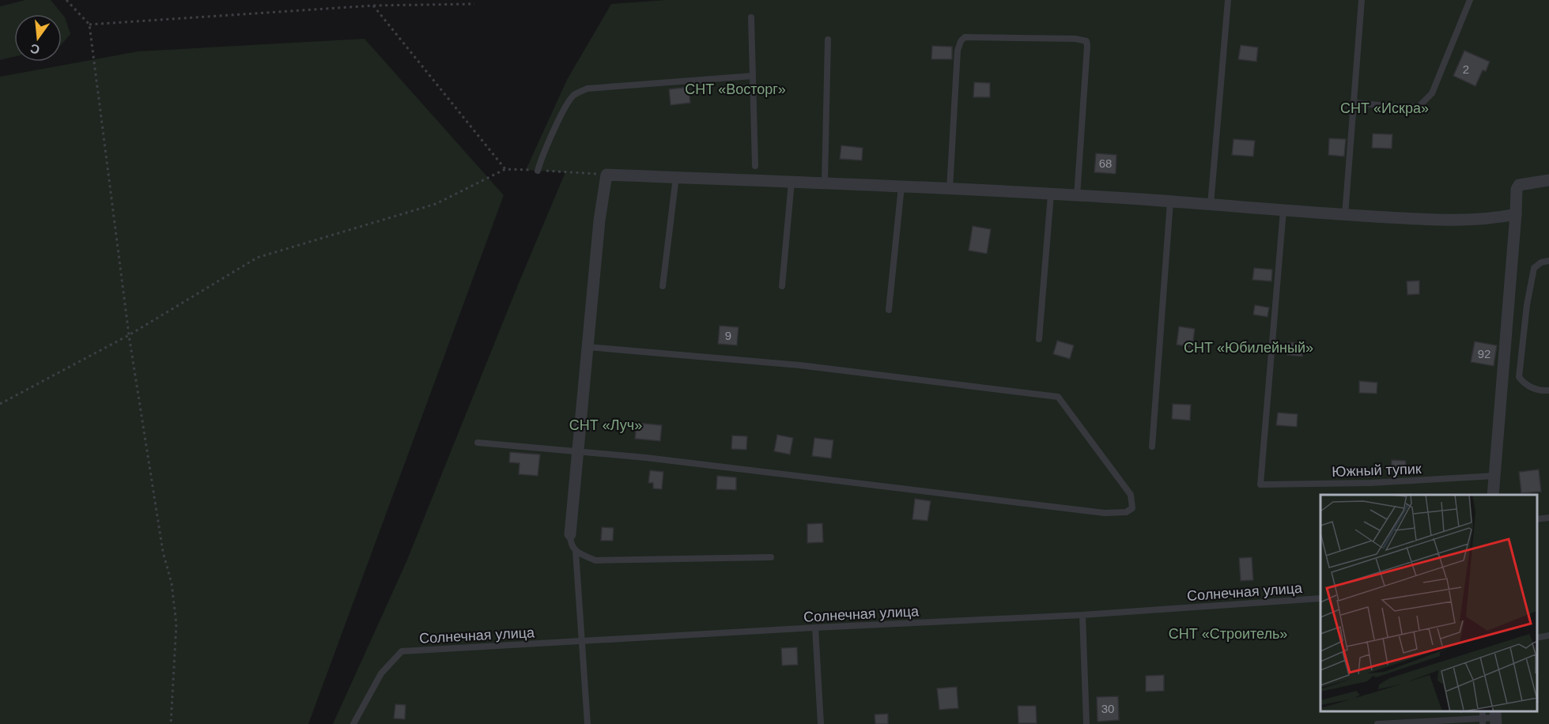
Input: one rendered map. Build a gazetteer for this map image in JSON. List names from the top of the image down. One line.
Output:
{"streets":{"lane":["Южный тупик","Солнечная улица"]},"parks":["СНТ «Восторг»","СНТ «Искра»","СНТ «Юбилейный»","СНТ «Луч»","СНТ «Строитель»"],"house_numbers":["2","68","9","92","30"],"north":"bottom"}
